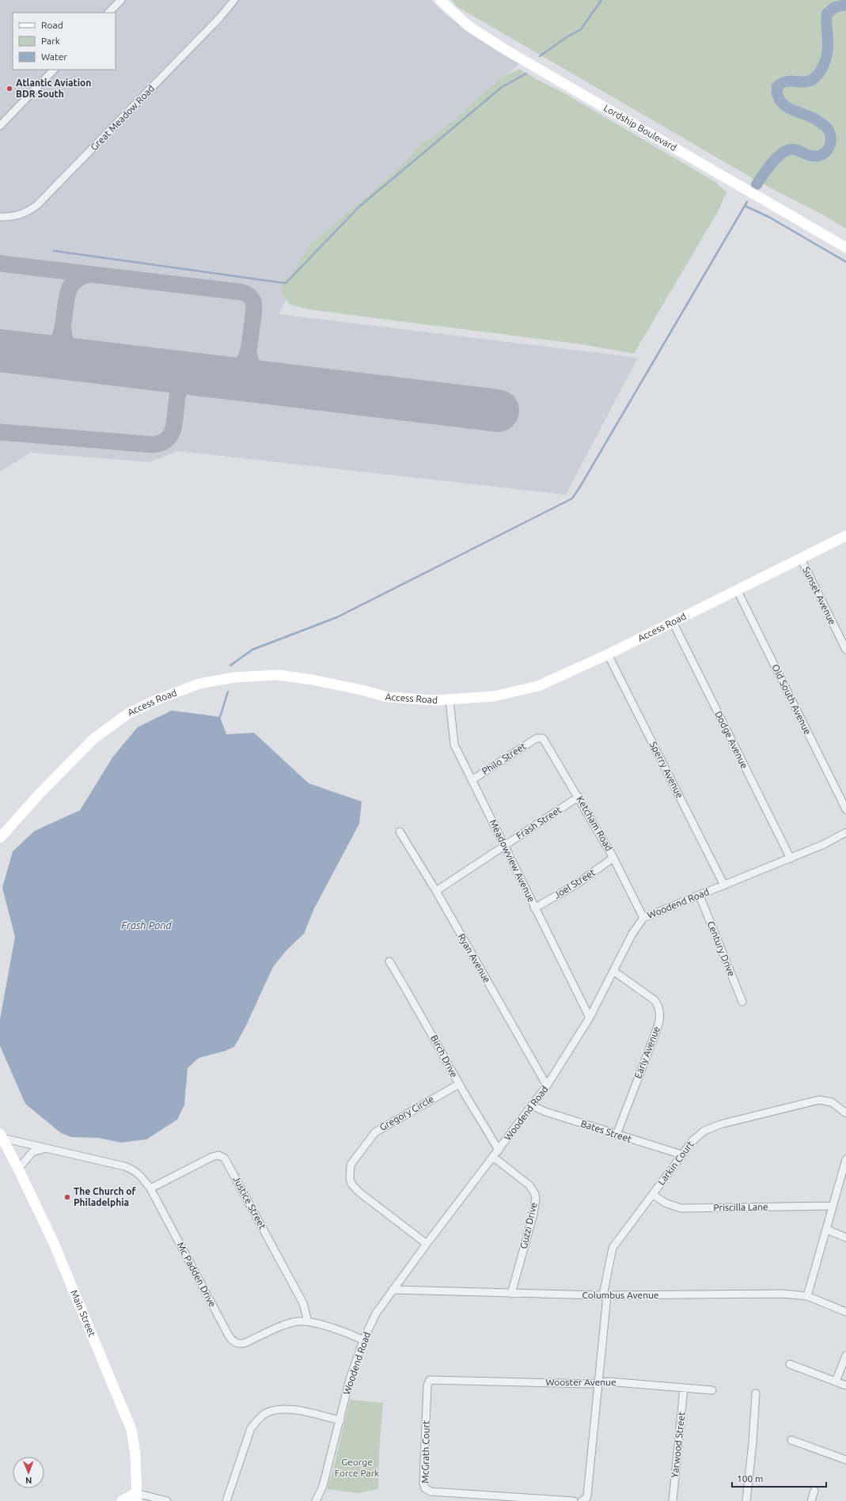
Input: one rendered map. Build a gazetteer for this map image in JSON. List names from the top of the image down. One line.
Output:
{"streets":{"main road":["Lordship Boulevard","Access Road","Main Street"],"street":["Great Meadow Road","Sunset Avenue","Old South Avenue","Dodge Avenue","Philo Street","Sperry Avenue","Frash Street","Ketcham Road","Meadowview Avenue","Joel Street","Woodend Road","Century Drive","Ryan Avenue","Early Avenue","Birch Drive","Gregory Circle","Bates Street","Larkin Court","Justice Street","Priscilla Lane","Guzzi Drive","Mc Padden Drive","Columbus Avenue","Wooster Avenue","Yarwood Street","McGrath Court"]},"crossings":[["Sunset Avenue","Access Road"],["Access Road","Old South Avenue"],["Access Road","Dodge Avenue"],["Access Road","Sperry Avenue"],["Access Road","Meadowview Avenue"],["Dodge Avenue","Woodend Road"],["Philo Street","Ketcham Road"],["Philo Street","Meadowview Avenue"],["Sperry Avenue","Woodend Road"],["Frash Street","Ketcham Road"],["Frash Street","Meadowview Avenue"],["Frash Street","Ryan Avenue"],["Ketcham Road","Joel Street"],["Ketcham Road","Woodend Road"],["Meadowview Avenue","Joel Street"],["Meadowview Avenue","Woodend Road"],["Woodend Road","Century Drive"],["Woodend Road","Ryan Avenue"],["Woodend Road","Early Avenue"],["Woodend Road","Birch Drive"],["Woodend Road","Gregory Circle"],["Woodend Road","Bates Street"],["Woodend Road","Guzzi Drive"],["Woodend Road","Mc Padden Drive"],["Woodend Road","Columbus Avenue"],["Early Avenue","Bates Street"],["Birch Drive","Gregory Circle"],["Bates Street","Larkin Court"],["Larkin Court","Priscilla Lane"],["Larkin Court","Columbus Avenue"],["Justice Street","Mc Padden Drive"],["Guzzi Drive","Columbus Avenue"],["Mc Padden Drive","Main Street"],["Wooster Avenue","Yarwood Street"],["Wooster Avenue","McGrath Court"]],"water":["Frash Pond"],"parks":["George Force Park"],"places":["Atlantic Aviation BDR South","The Church of Philadelphia"],"legend":["Road","Park","Water"],"scale_bar":"100 m","north":"bottom"}
